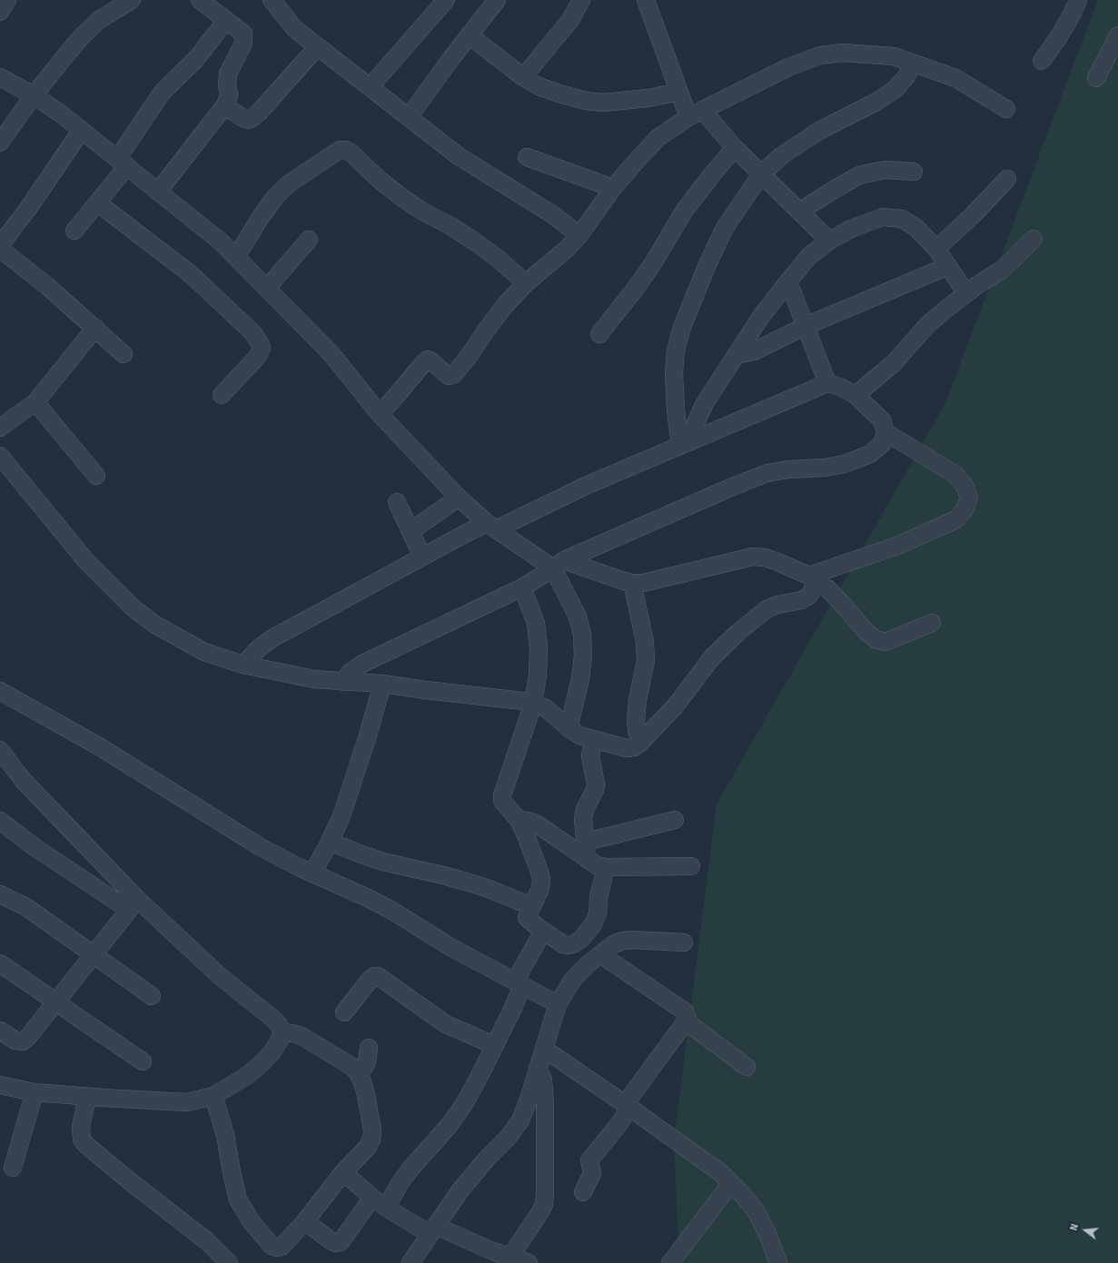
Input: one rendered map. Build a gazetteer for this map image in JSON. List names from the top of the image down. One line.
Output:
{"north":"left"}
